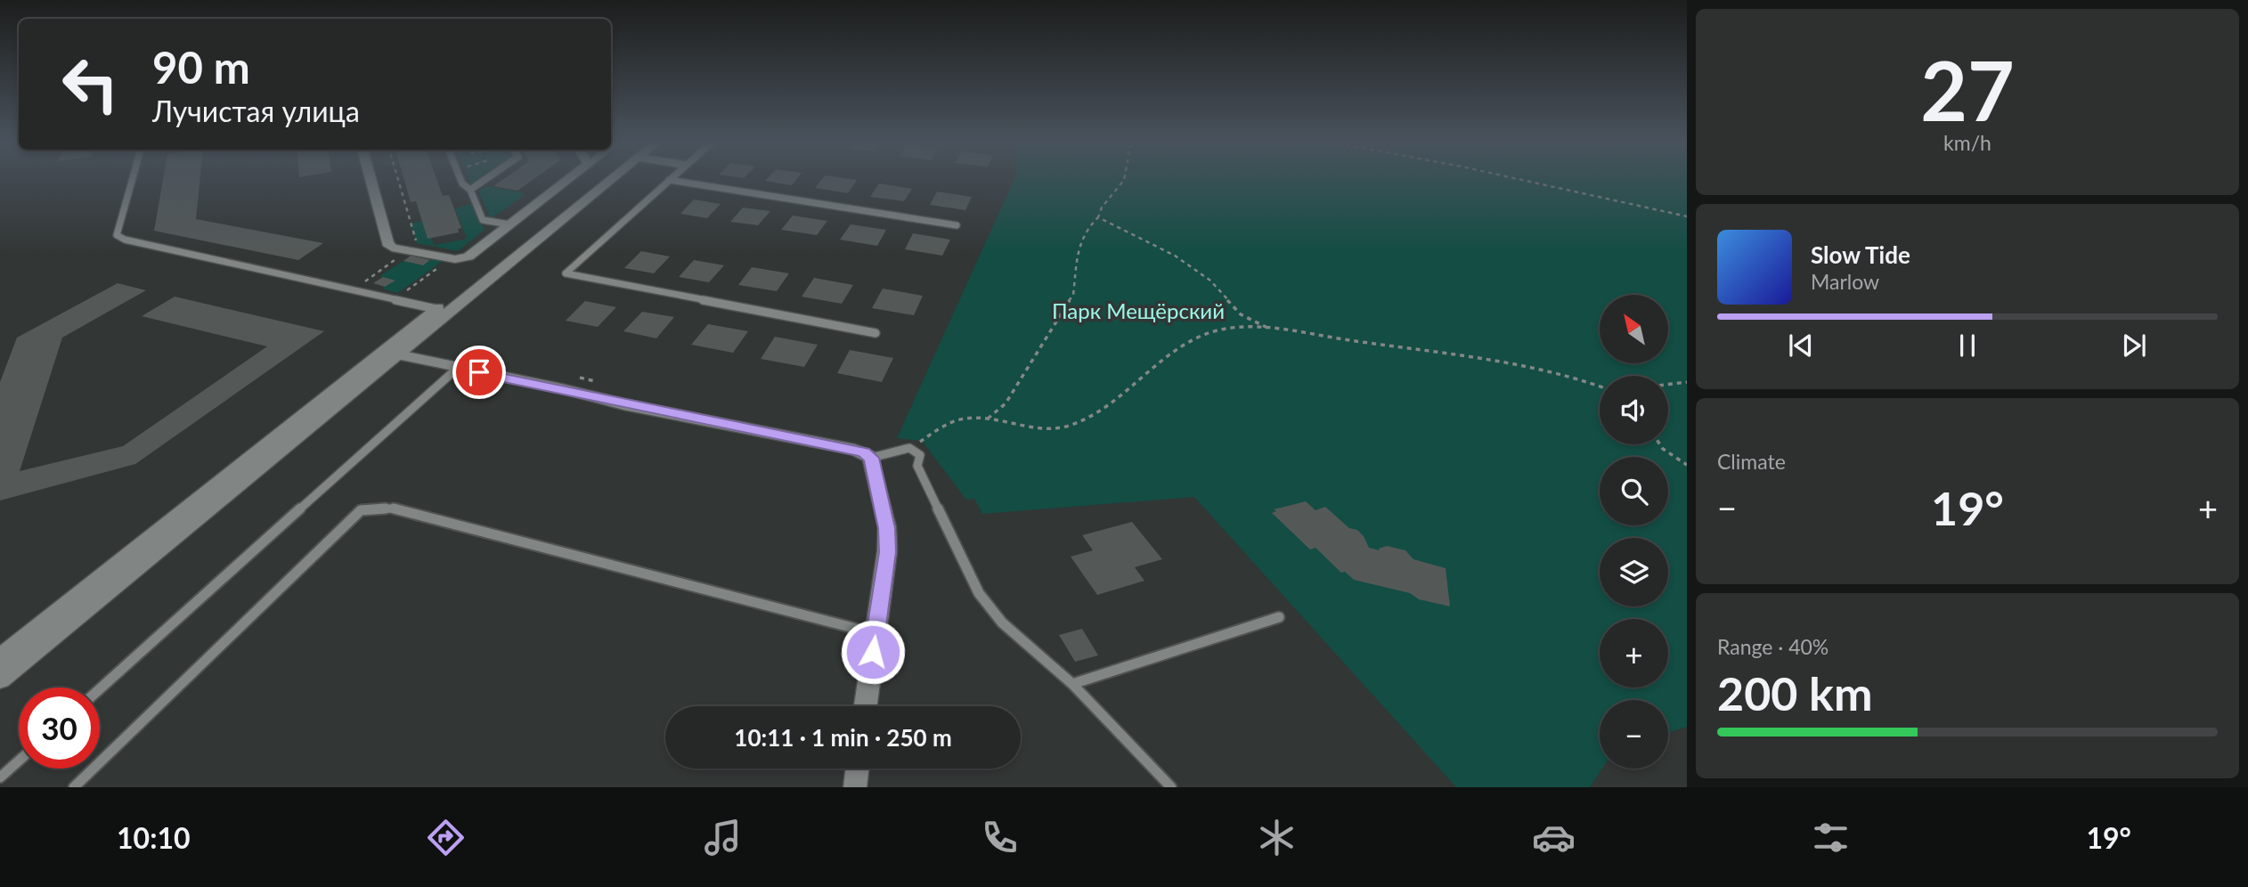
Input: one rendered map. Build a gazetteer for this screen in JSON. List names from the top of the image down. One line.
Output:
{"parks":["Парк Мещёрский"],"north":"top left","page":{"tile":[["27","km/h"],"Climate",["Range · 40%","200 km"]],"turn":["90 m","Лучистая улица"],"song":["Slow Tide","Marlow"],"map_buttons":["+","−"],"heat":["−","19°","+"],"limit":"30","trip":"10:11 · 1 min · 250 m","tabs":["10:10","19°"]}}
